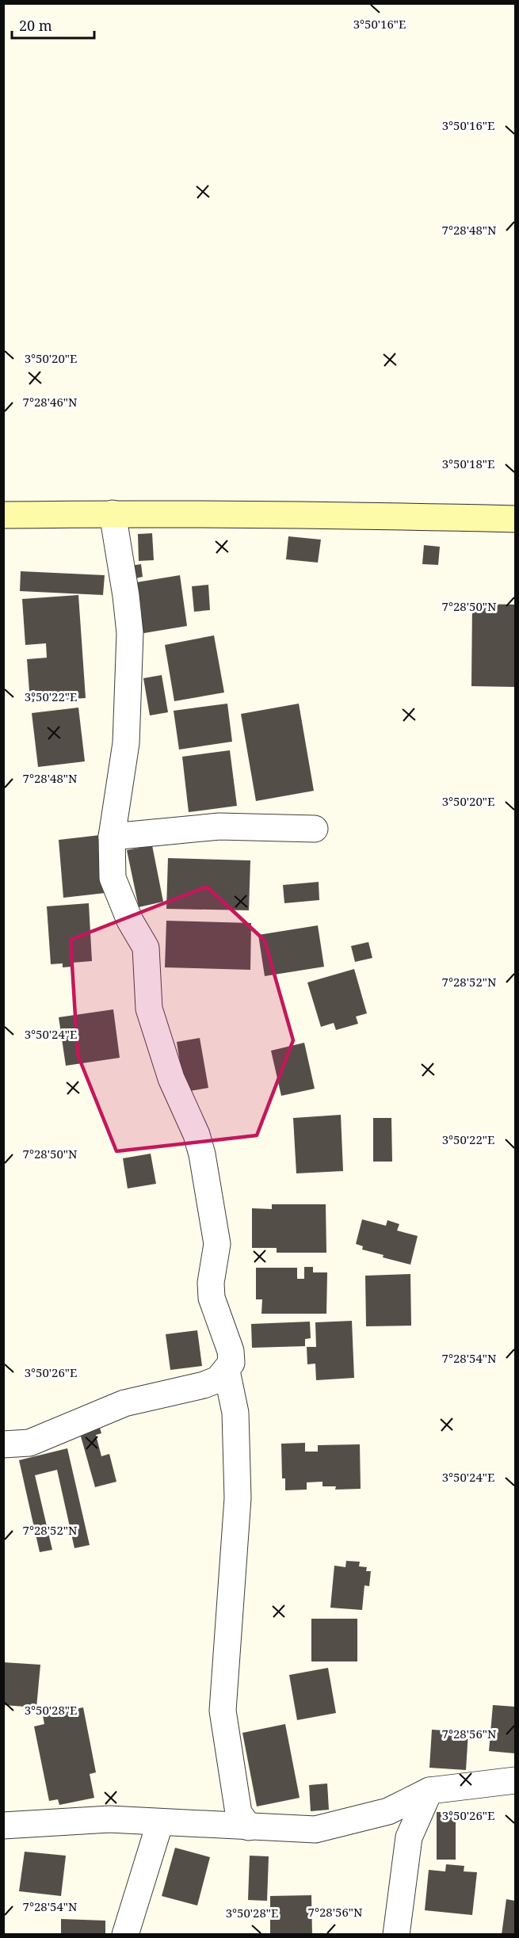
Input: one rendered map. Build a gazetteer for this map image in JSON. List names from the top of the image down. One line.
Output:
{"scale_bar":"20 m","coordinates":["3°50'16\"E","7°28'48\"N","3°50'20\"E","7°28'46\"N","3°50'18\"E","7°28'50\"N","3°50'22\"E","7°28'52\"N","3°50'24\"E","7°28'54\"N","3°50'26\"E","3°50'28\"E","7°28'56\"N"]}
